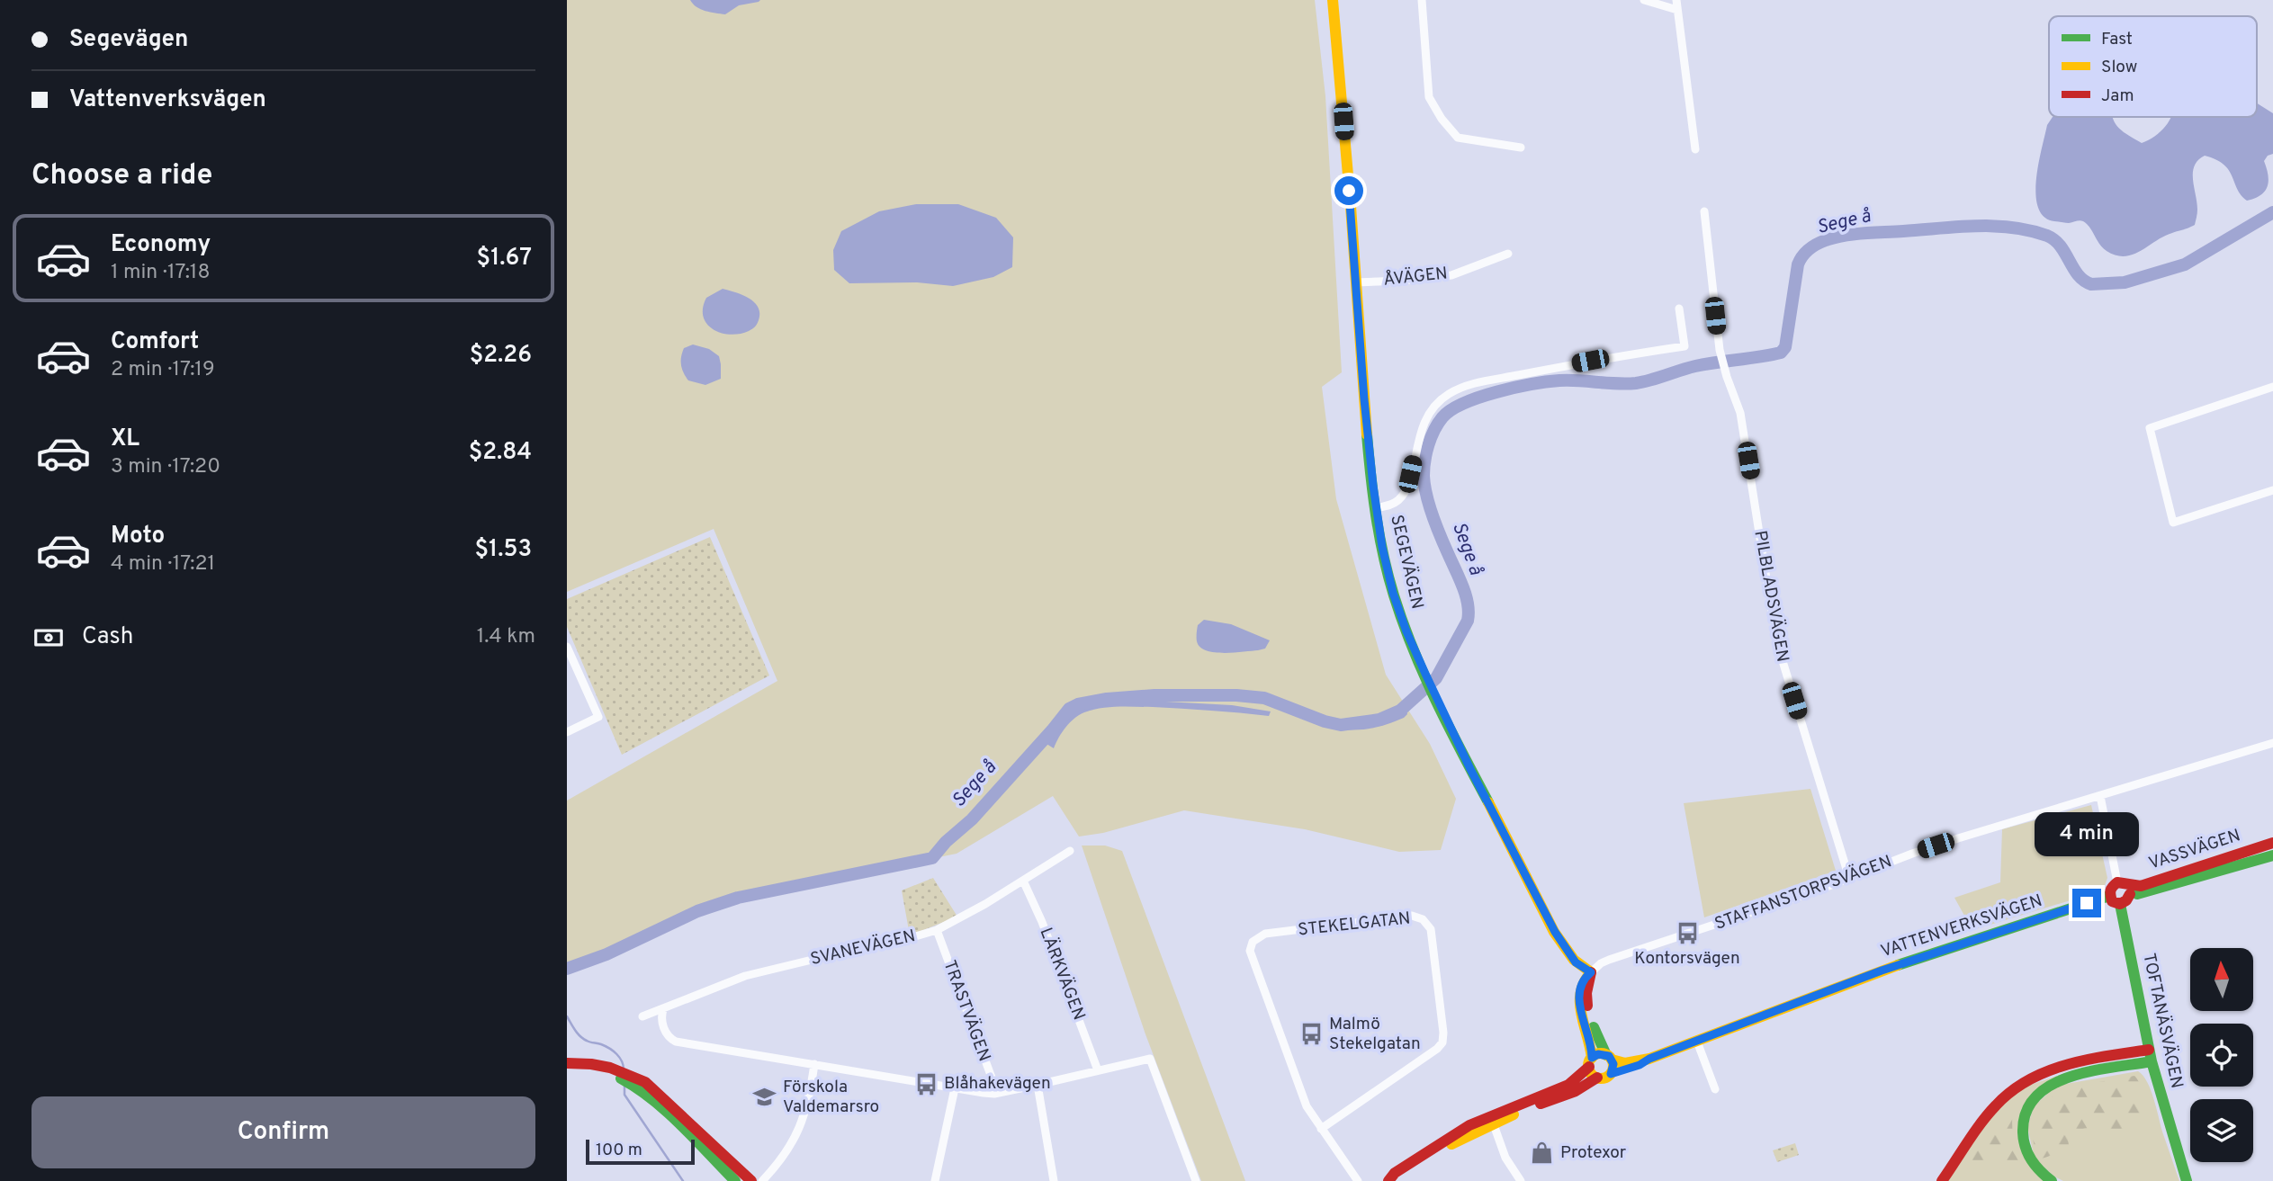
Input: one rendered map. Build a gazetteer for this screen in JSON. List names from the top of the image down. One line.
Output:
{"streets":{"main road":["SEGEVÄGEN","VASSVÄGEN","VATTENVERKSVÄGEN","TOFTANÄSVÄGEN"],"street":["ÅVÄGEN","PILBLADSVÄGEN","STAFFANSTORPSVÄGEN","STEKELGATAN","SVANEVÄGEN","LÄRKVÄGEN","TRASTVÄGEN"]},"crossings":[["ÅVÄGEN","SEGEVÄGEN"],["SEGEVÄGEN","STAFFANSTORPSVÄGEN"],["PILBLADSVÄGEN","STAFFANSTORPSVÄGEN"],["VASSVÄGEN","VATTENVERKSVÄGEN"],["VASSVÄGEN","TOFTANÄSVÄGEN"],["VATTENVERKSVÄGEN","TOFTANÄSVÄGEN"],["SVANEVÄGEN","LÄRKVÄGEN"],["SVANEVÄGEN","TRASTVÄGEN"]],"water":["Sege å"],"places":{"bus stop":["Kontorsvägen","Malmö Stekelgatan","Blåhakevägen"],"school or university":["Förskola Valdemarsro"],"shop":["Protexor"]},"legend":["Fast","Slow","Jam"],"scale_bar":"100 m","north":"top","page":{"banner":["Segevägen","Vattenverksvägen"],"heading":"Choose a ride","list":[{"name":"Economy","note":"1 min · 17:18","value":"$1.67"},{"name":"Comfort","note":"2 min · 17:19","value":"$2.26"},{"name":"XL","note":"3 min · 17:20","value":"$2.84"},{"name":"Moto","note":"4 min · 17:21","value":"$1.53"}],"pay":["Cash","1.4 km"],"bubble":"4 min","buttons":"Confirm","scale":"100 m"}}
